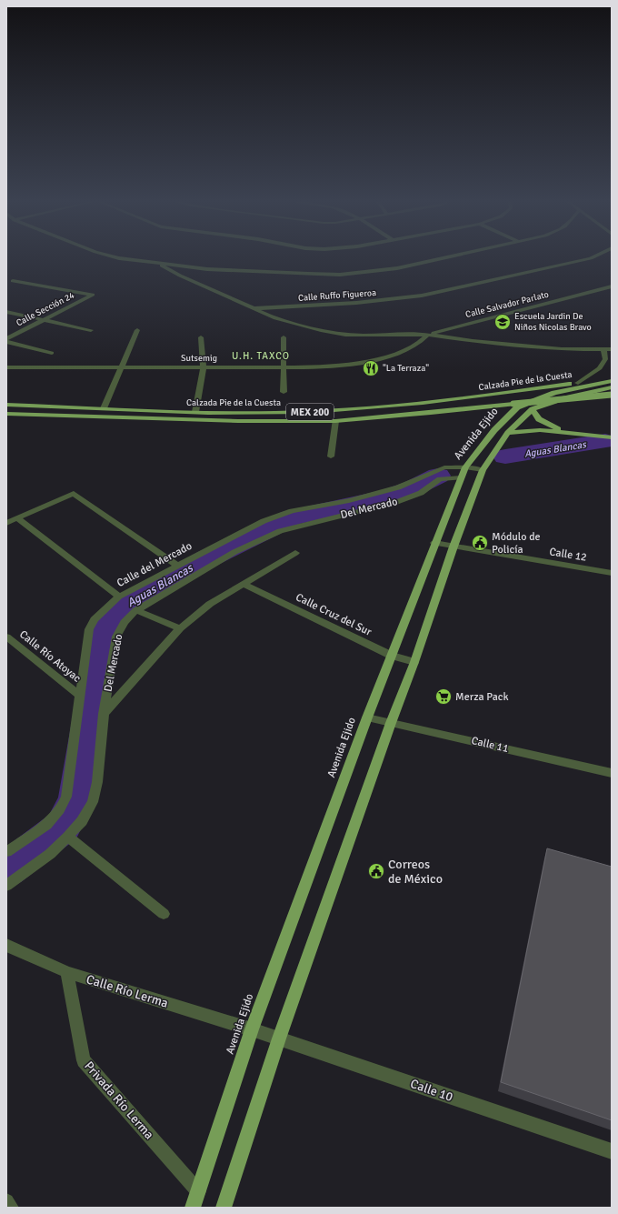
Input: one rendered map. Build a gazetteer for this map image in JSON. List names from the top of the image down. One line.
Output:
{"streets":{"main road":["Calzada Pie de la Cuesta","MEX 200","Avenida Ejido"],"street":["Calle Ruffo Figueroa","Calle Salvador Parlato","Calle Sección 24","Sutsemig","Del Mercado","Calle 12","Calle del Mercado","Calle Cruz del Sur","Calle Río Atoyac","Calle 11","Calle Río Lerma","Calle 10","Privada Río Lerma"]},"crossings":[["Calle Salvador Parlato","Sutsemig"],["Avenida Ejido","Del Mercado"],["Avenida Ejido","Calle 12"],["Avenida Ejido","Calle del Mercado"],["Avenida Ejido","Calle Cruz del Sur"],["Avenida Ejido","Calle 11"],["Avenida Ejido","Calle Río Lerma"],["Avenida Ejido","Calle 10"],["Avenida Ejido","Privada Río Lerma"],["Calle del Mercado","Calle Río Atoyac"],["Calle Río Lerma","Calle 10"],["Calle Río Lerma","Privada Río Lerma"]],"districts":["U.H. TAXCO"],"water":["Aguas Blancas"],"places":{"school or university":["Escuela Jardin De Niños Nicolas Bravo"],"restaurant":["\"La Terraza\""],"public building":["Módulo de Policía","Correos de México"],"supermarket":["Merza Pack"]}}
